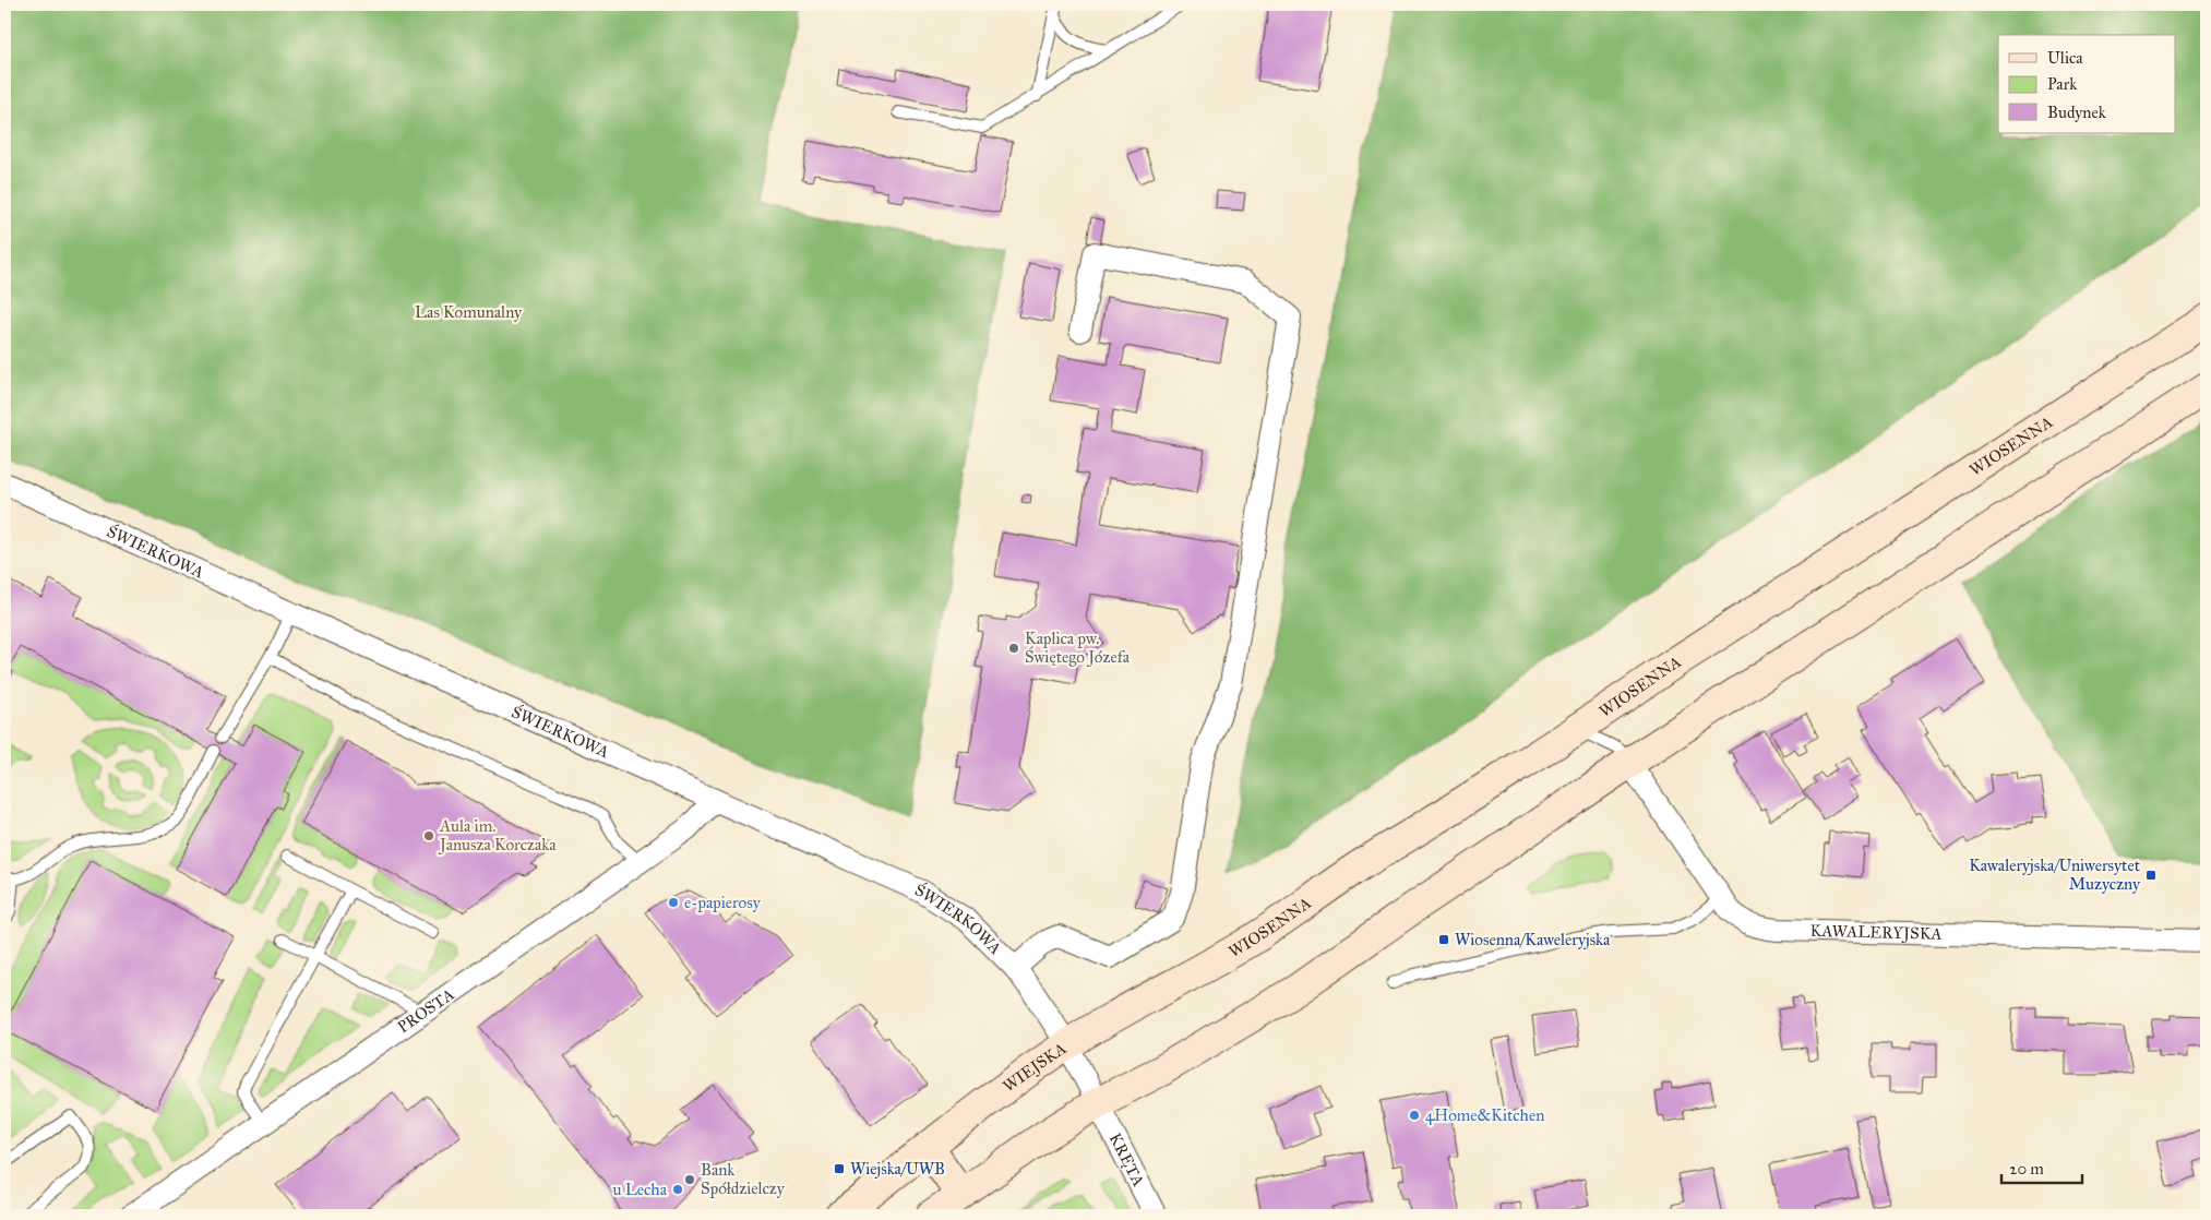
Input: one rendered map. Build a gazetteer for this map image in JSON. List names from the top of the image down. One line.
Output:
{"streets":{"main road":["WIOSENNA","WIEJSKA"],"street":["ŚWIERKOWA","KAWALERYJSKA","PROSTA","KRĘTA"]},"crossings":[["WIOSENNA","ŚWIERKOWA"],["WIOSENNA","WIEJSKA"],["ŚWIERKOWA","PROSTA"],["ŚWIERKOWA","WIEJSKA"],["WIEJSKA","KRĘTA"]],"parks":["Las Komunalny"],"places":{"other":["Kaplica pw. Świętego Józefa","Aula im. Janusza Korczaka","e-papierosy","4Home&Kitchen","Bank Spółdzielczy","u Lecha"],"transit":["Kawaleryjska/Uniwersytet Muzyczny","Wiosenna/Kaweleryjska","Wiejska/UWB"]},"legend":["Ulica","Park","Budynek"],"scale_bar":"20 m"}
